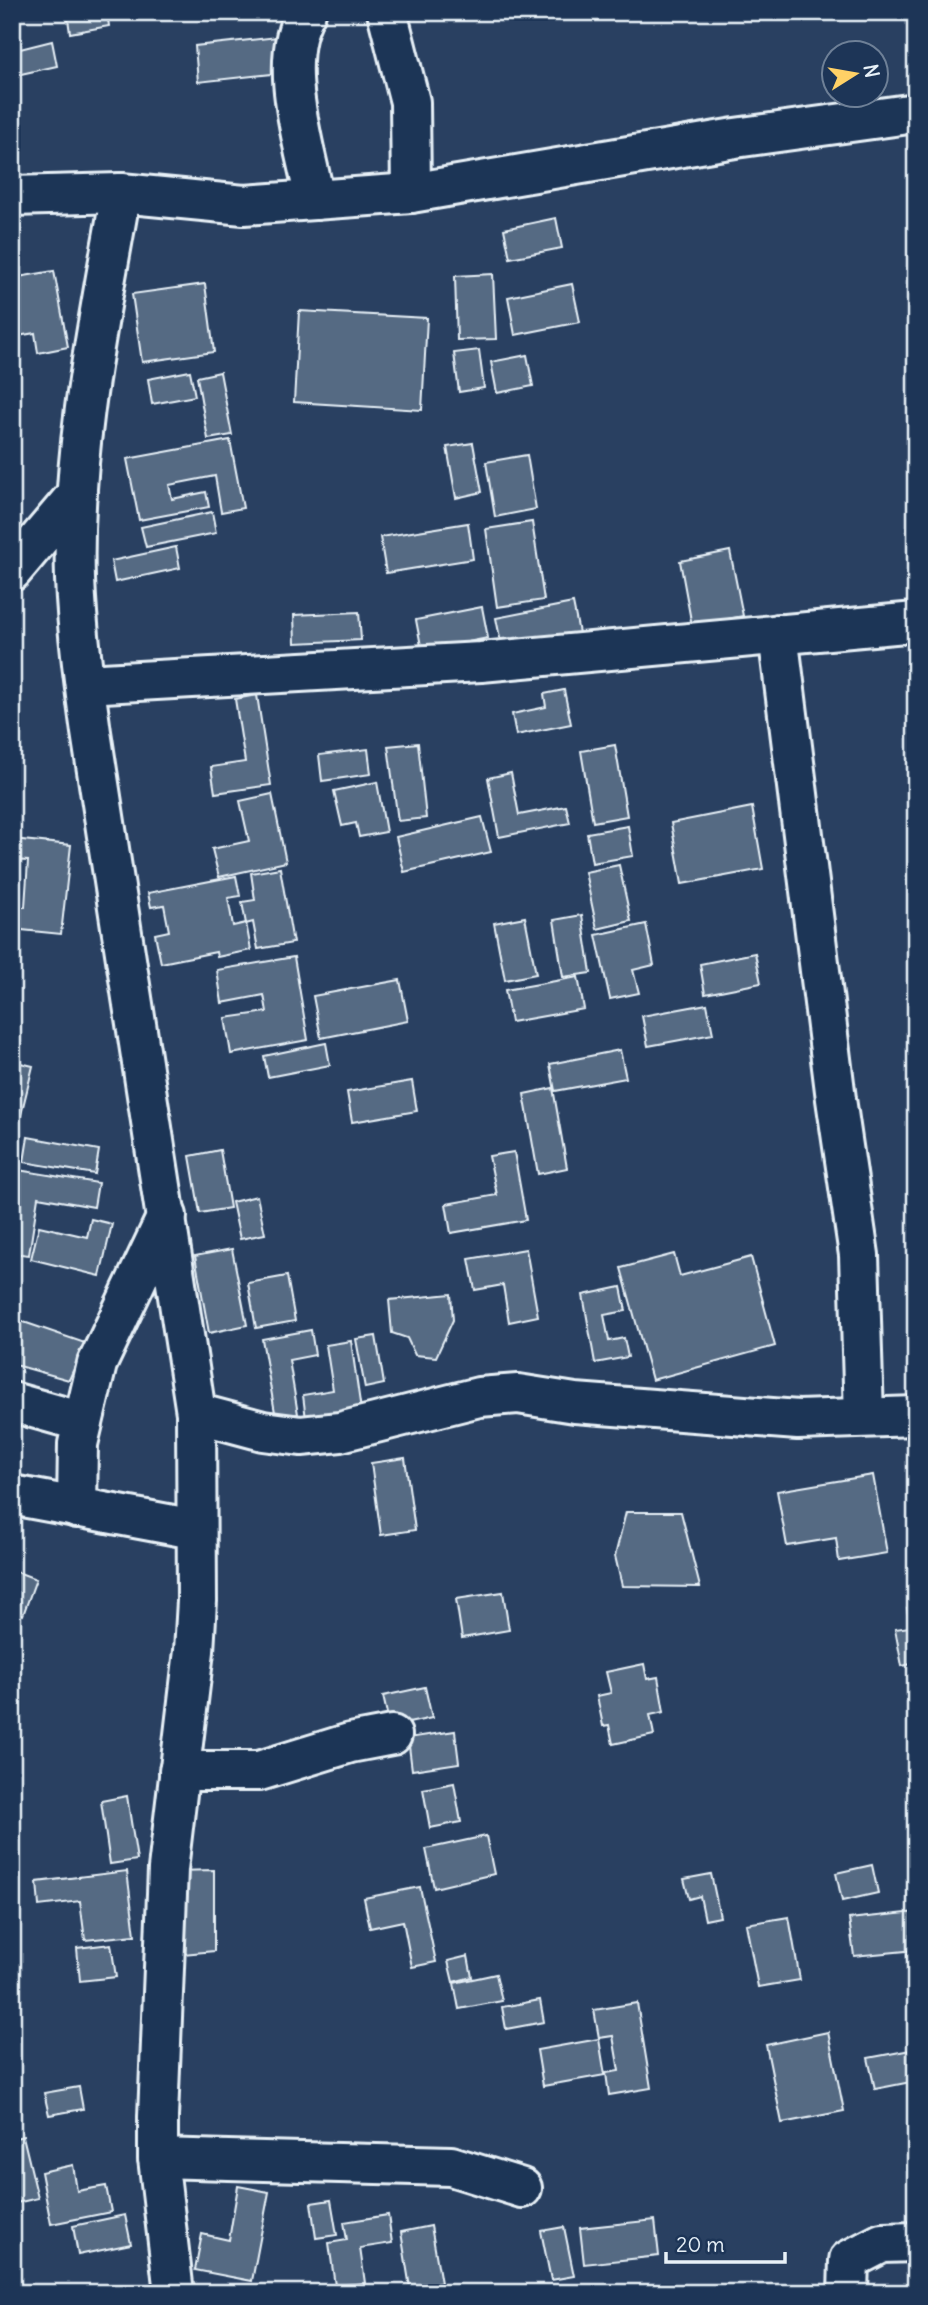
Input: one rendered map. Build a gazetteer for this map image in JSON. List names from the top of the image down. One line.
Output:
{"scale_bar":"20 m","north":"right"}
